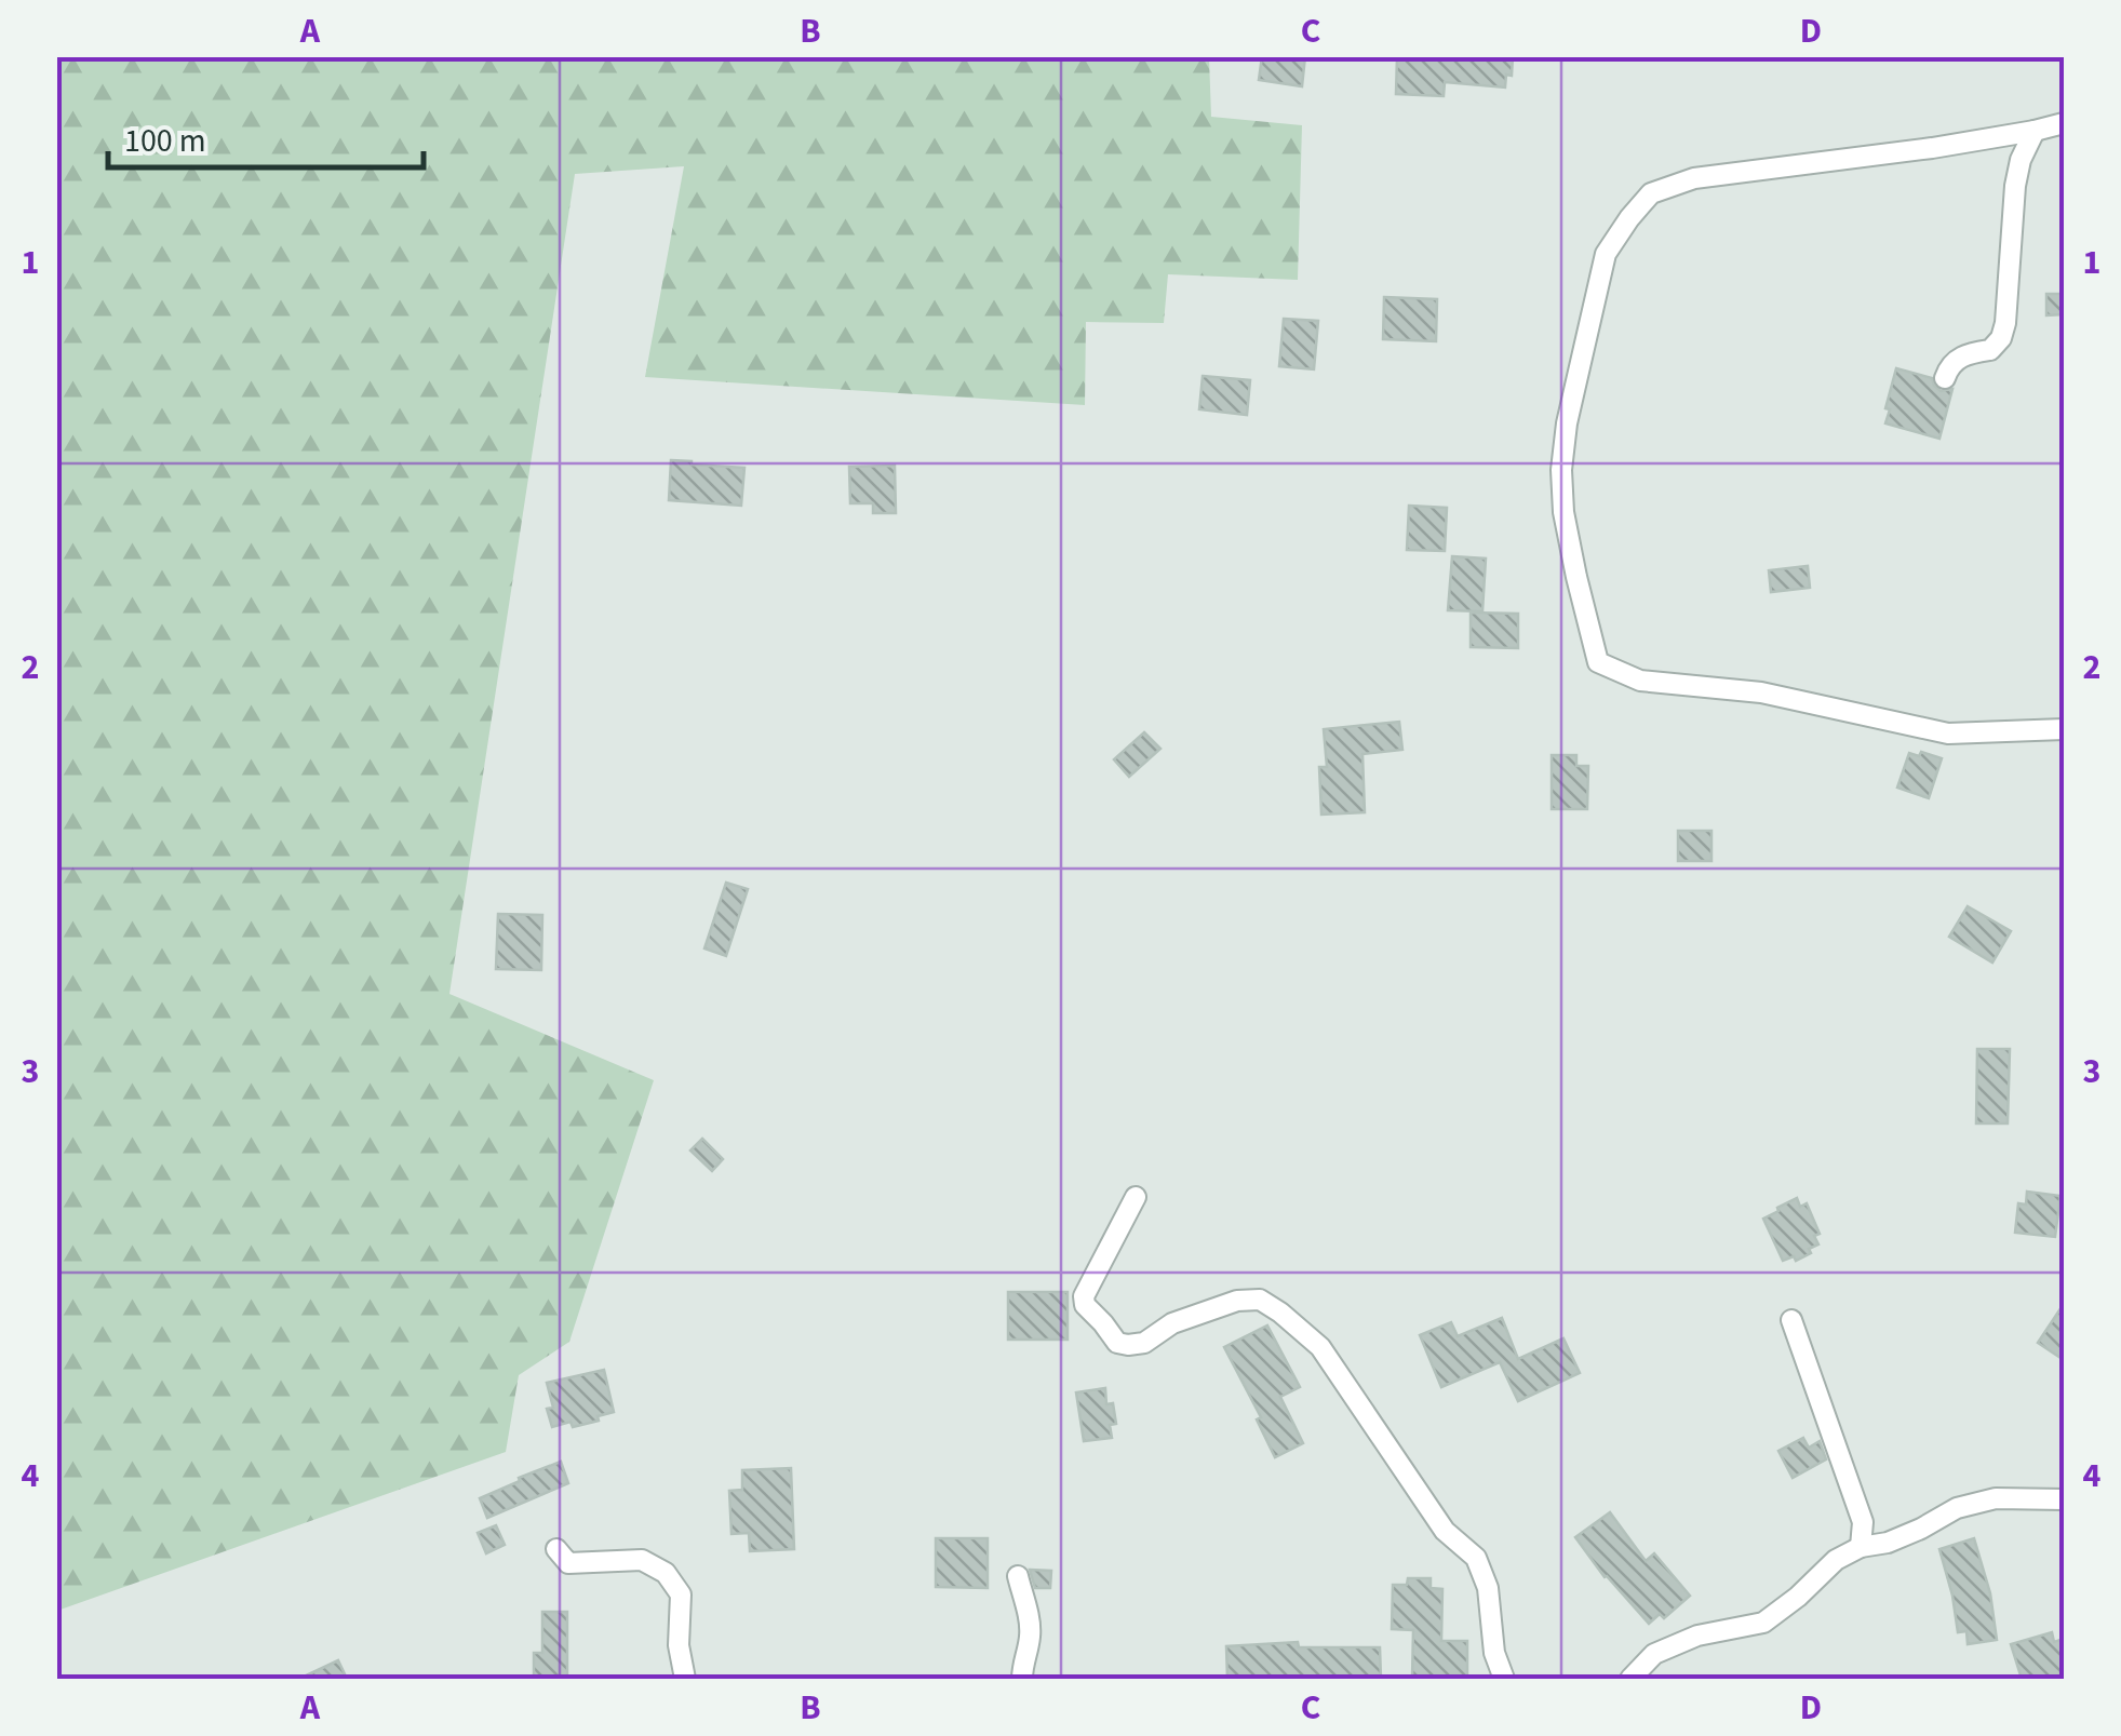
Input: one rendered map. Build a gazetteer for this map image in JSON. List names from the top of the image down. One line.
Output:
{"scale_bar":"100 m","grid":{"columns":["A","B","C","D"],"rows":["1","2","3","4"]}}
